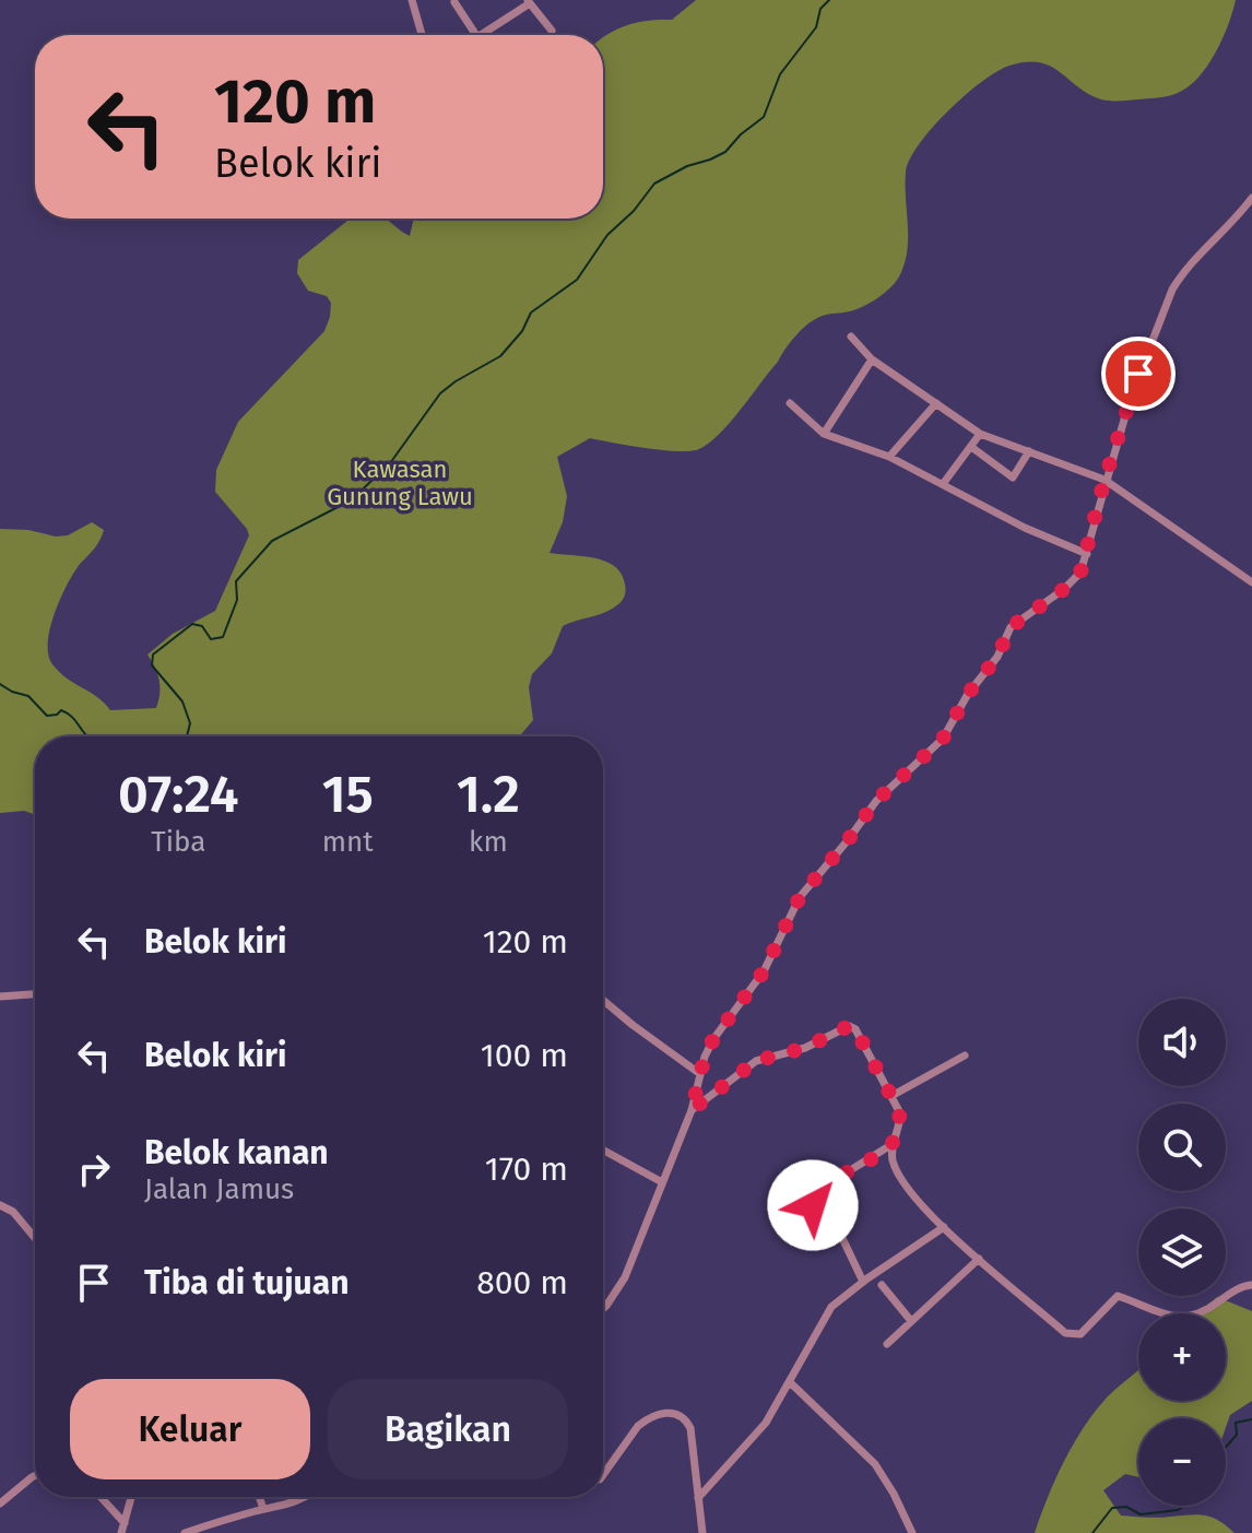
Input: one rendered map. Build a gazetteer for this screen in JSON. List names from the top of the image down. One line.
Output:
{"parks":["Kawasan Gunung Lawu"],"page":{"turn":["120 m","Belok kiri"],"eta":["07:24","Tiba","15","mnt","1.2","km"],"list":[{"name":"Belok kiri","value":"120 m"},{"name":"Belok kiri","value":"100 m"},{"name":"Belok kanan","note":"Jalan Jamus","value":"170 m"},{"name":"Tiba di tujuan","value":"800 m"}],"map_buttons":["+","−"],"buttons":["Keluar","Bagikan"]}}
